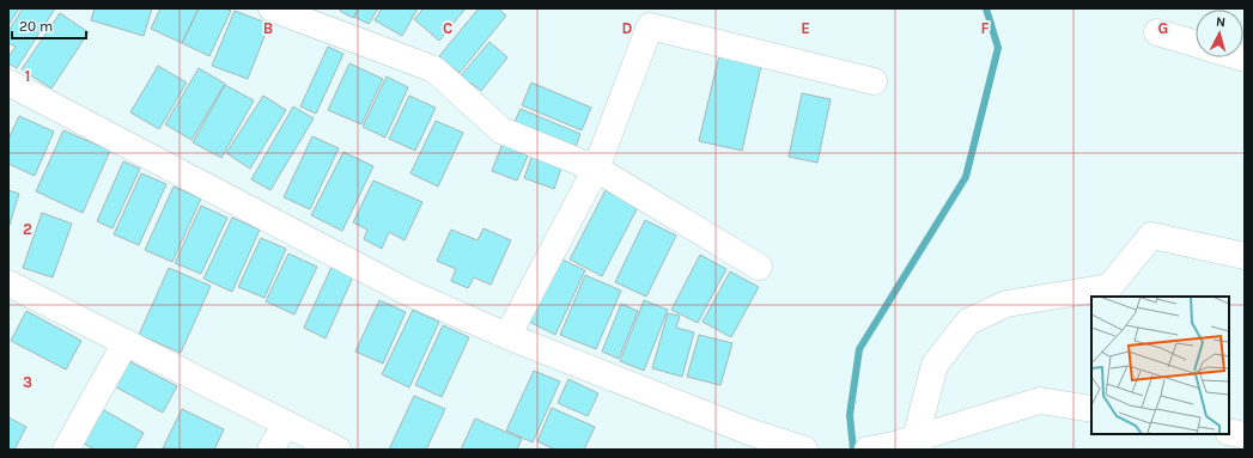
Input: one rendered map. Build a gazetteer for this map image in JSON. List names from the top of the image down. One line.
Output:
{"scale_bar":"20 m","north":"top","grid":{"columns":["B","C","D","E","F","G"],"rows":["1","2","3"]}}
